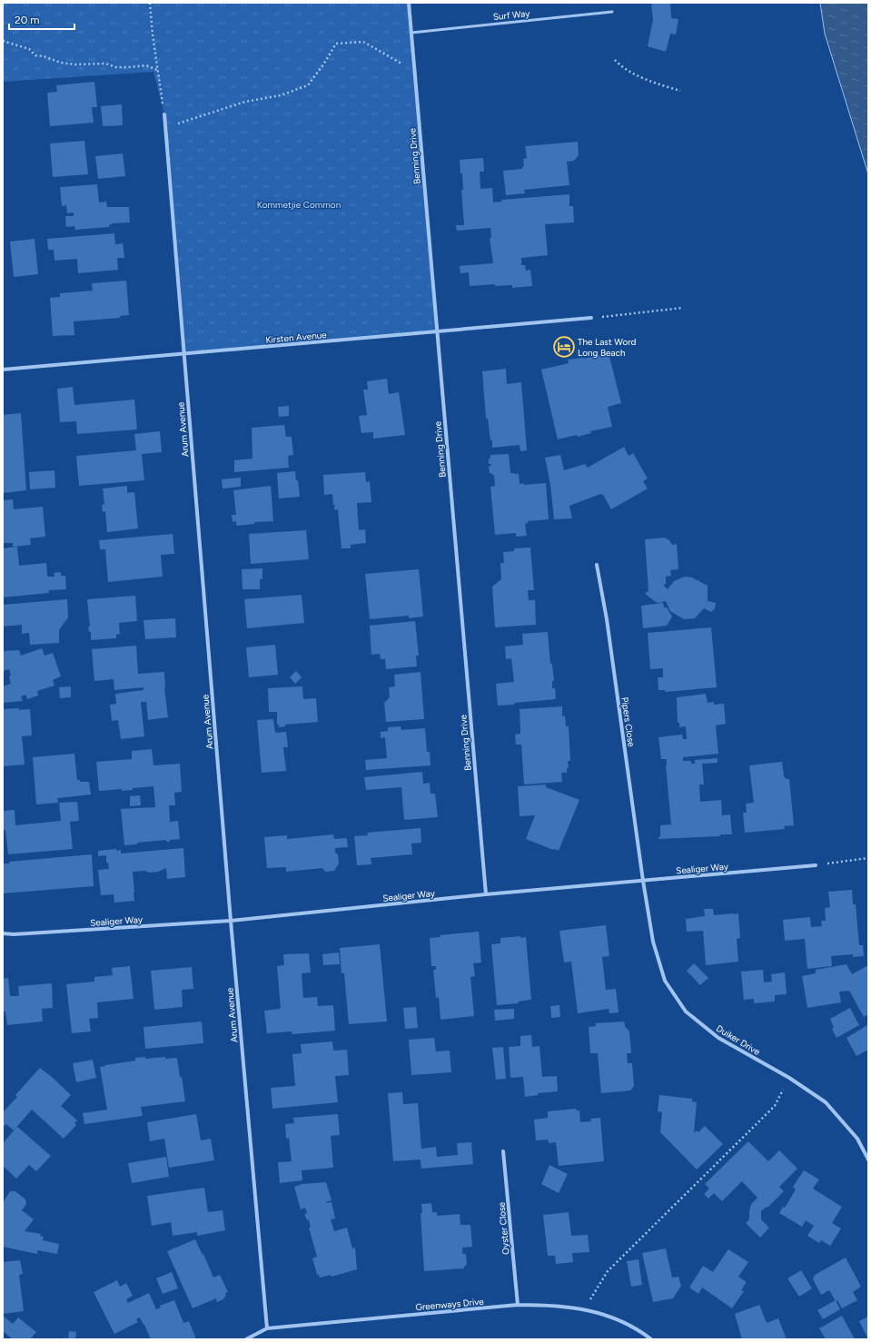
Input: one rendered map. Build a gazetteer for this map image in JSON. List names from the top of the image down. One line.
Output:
{"streets":{"street":["Benning Drive","Kirsten Avenue","Arum Avenue","Pipers Close","Sealiger Way","Duiker Drive","Oyster Close","Greenways Drive"],"lane":["Surf Way"]},"crossings":[["Surf Way","Benning Drive"],["Benning Drive","Kirsten Avenue"],["Benning Drive","Sealiger Way"],["Kirsten Avenue","Arum Avenue"],["Arum Avenue","Sealiger Way"],["Arum Avenue","Greenways Drive"],["Pipers Close","Sealiger Way"],["Pipers Close","Duiker Drive"],["Sealiger Way","Duiker Drive"],["Oyster Close","Greenways Drive"]],"parks":["Kommetjie Common"],"places":{"hotel":["The Last Word Long Beach"]},"scale_bar":"20 m"}
